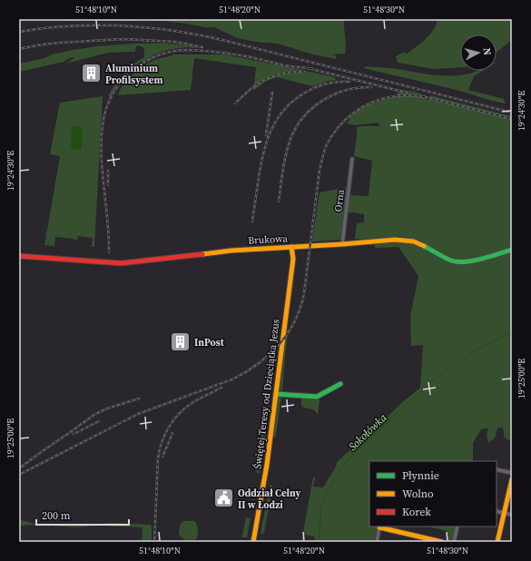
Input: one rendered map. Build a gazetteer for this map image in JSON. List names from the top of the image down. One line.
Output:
{"streets":{"street":["Orna","Brukowa","Świętej Teresy od Dzieciątka Jezus"]},"crossings":[["Orna","Brukowa"],["Brukowa","Świętej Teresy od Dzieciątka Jezus"]],"water":["Sokołówka"],"places":{"building":["Aluminium Profilsystem","InPost"],"public building":["Oddział Celny II w Łodzi"]},"legend":["Płynnie","Wolno","Korek"],"scale_bar":"200 m","north":"right","coordinates":["51°48'10\"N","51°48'20\"N","51°48'30\"N","19°24'30\"E","19°25'00\"E"]}
